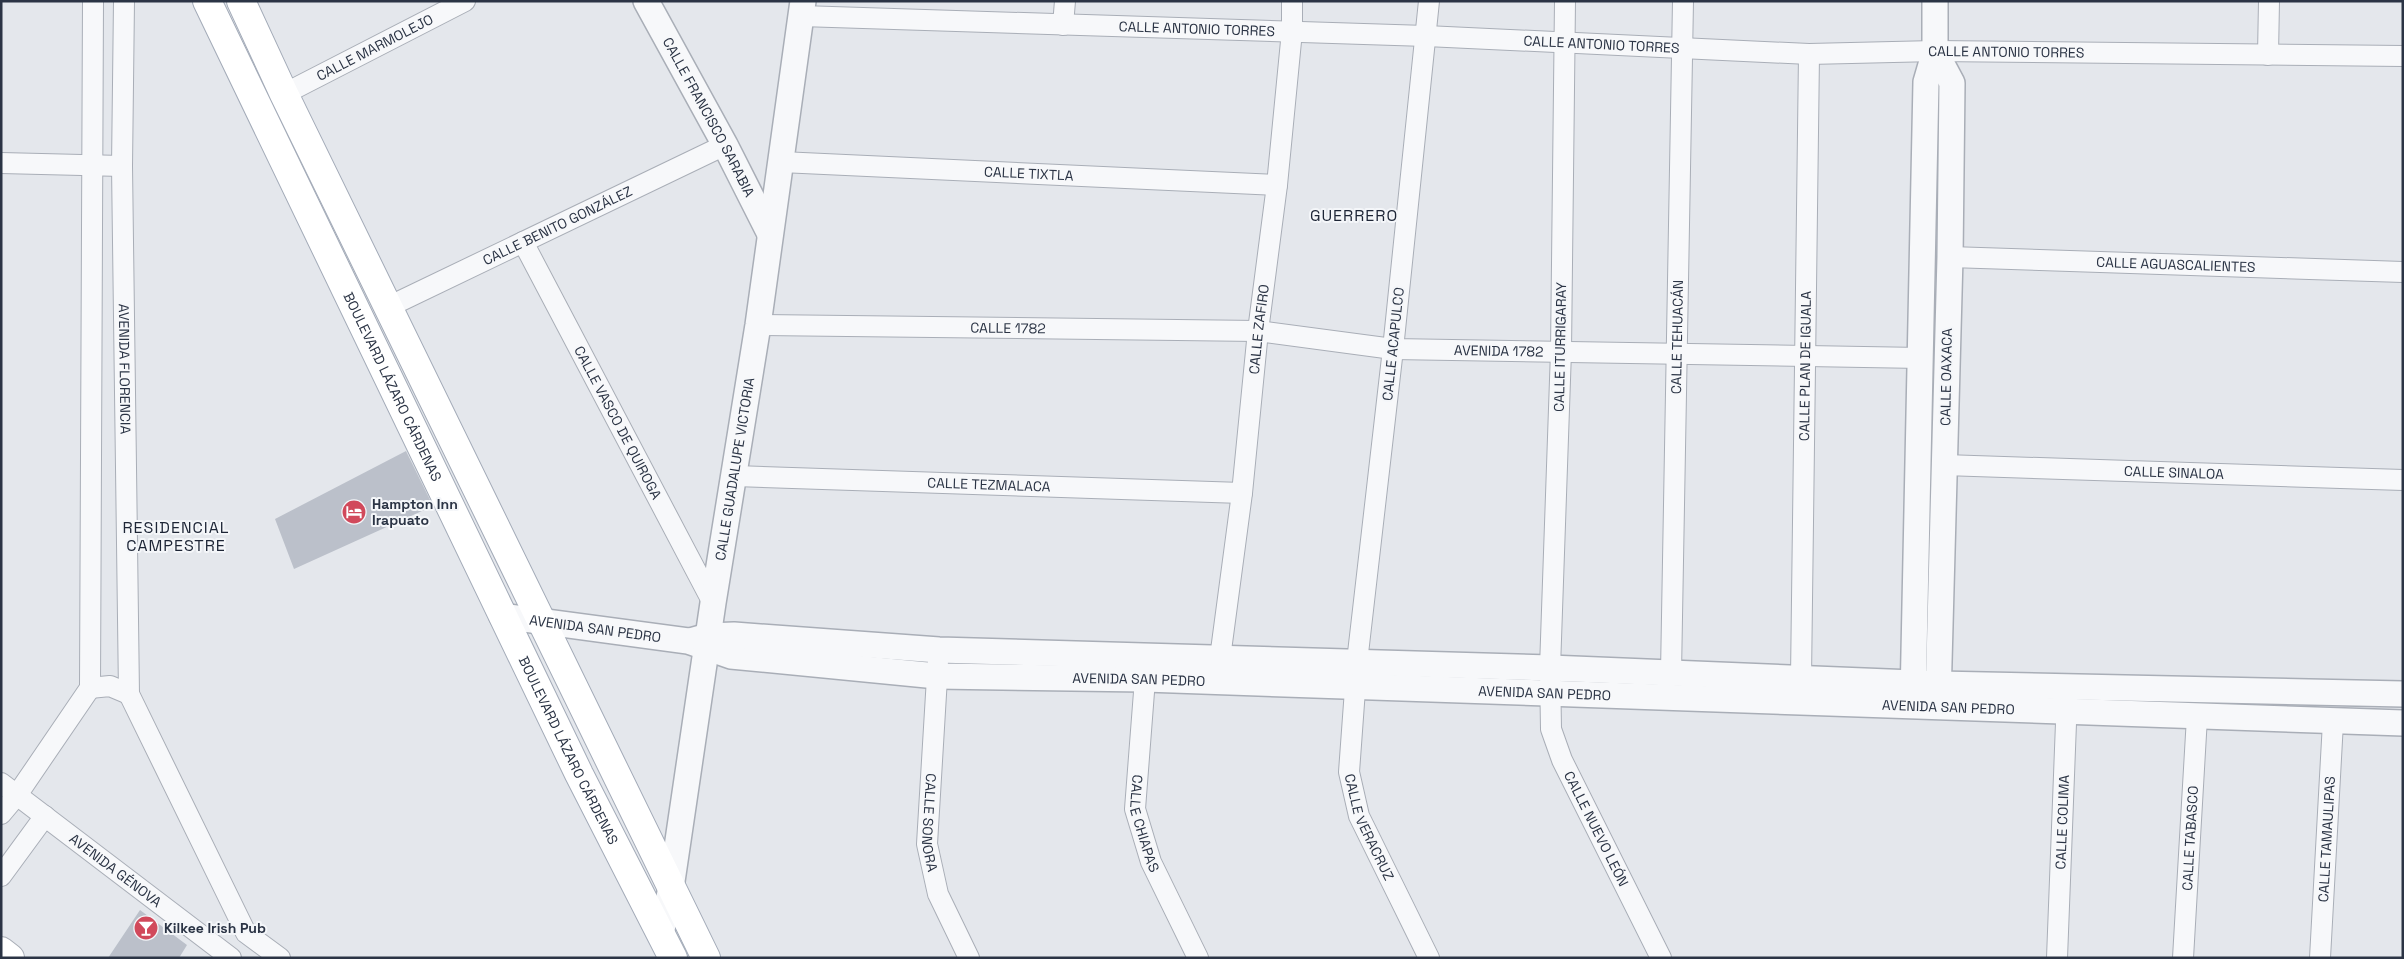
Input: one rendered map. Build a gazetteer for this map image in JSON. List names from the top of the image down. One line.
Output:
{"streets":{"main road":["BOULEVARD LÁZARO CÁRDENAS"],"street":["CALLE ANTONIO TORRES","CALLE MARMOLEJO","CALLE FRANCISCO SARABIA","CALLE TIXTLA","CALLE BENITO GONZÁLEZ","CALLE AGUASCALIENTES","CALLE 1782","CALLE ZAFIRO","CALLE TEHUACÁN","CALLE ACAPULCO","CALLE ITURRIGARAY","AVENIDA 1782","CALLE PLAN DE IGUALA","AVENIDA FLORENCIA","CALLE OAXACA","CALLE VASCO DE QUIROGA","CALLE GUADALUPE VICTORIA","CALLE SINALOA","CALLE TEZMALACA","AVENIDA SAN PEDRO","CALLE COLIMA","CALLE SONORA","CALLE CHIAPAS","CALLE VERACRUZ","CALLE NUEVO LEÓN","CALLE TABASCO","CALLE TAMAULIPAS","AVENIDA GÉNOVA"]},"crossings":[["CALLE ANTONIO TORRES","CALLE ZAFIRO"],["CALLE ANTONIO TORRES","CALLE TEHUACÁN"],["CALLE ANTONIO TORRES","CALLE ACAPULCO"],["CALLE ANTONIO TORRES","CALLE ITURRIGARAY"],["CALLE ANTONIO TORRES","CALLE PLAN DE IGUALA"],["CALLE ANTONIO TORRES","CALLE OAXACA"],["CALLE ANTONIO TORRES","CALLE GUADALUPE VICTORIA"],["CALLE FRANCISCO SARABIA","CALLE BENITO GONZÁLEZ"],["CALLE FRANCISCO SARABIA","CALLE GUADALUPE VICTORIA"],["CALLE TIXTLA","CALLE ZAFIRO"],["CALLE TIXTLA","CALLE GUADALUPE VICTORIA"],["CALLE BENITO GONZÁLEZ","CALLE VASCO DE QUIROGA"],["CALLE AGUASCALIENTES","CALLE OAXACA"],["CALLE 1782","CALLE ZAFIRO"],["CALLE 1782","AVENIDA 1782"],["CALLE 1782","CALLE GUADALUPE VICTORIA"],["CALLE ZAFIRO","AVENIDA 1782"],["CALLE ZAFIRO","CALLE TEZMALACA"],["CALLE ZAFIRO","AVENIDA SAN PEDRO"],["CALLE TEHUACÁN","AVENIDA 1782"],["CALLE TEHUACÁN","AVENIDA SAN PEDRO"],["CALLE ACAPULCO","AVENIDA 1782"],["CALLE ACAPULCO","AVENIDA SAN PEDRO"],["CALLE ACAPULCO","CALLE VERACRUZ"],["CALLE ITURRIGARAY","AVENIDA 1782"],["CALLE ITURRIGARAY","AVENIDA SAN PEDRO"],["CALLE ITURRIGARAY","CALLE NUEVO LEÓN"],["AVENIDA 1782","CALLE PLAN DE IGUALA"],["AVENIDA 1782","CALLE OAXACA"],["CALLE PLAN DE IGUALA","AVENIDA SAN PEDRO"],["CALLE OAXACA","CALLE SINALOA"],["CALLE OAXACA","AVENIDA SAN PEDRO"],["BOULEVARD LÁZARO CÁRDENAS","CALLE GUADALUPE VICTORIA"],["BOULEVARD LÁZARO CÁRDENAS","AVENIDA SAN PEDRO"],["CALLE VASCO DE QUIROGA","CALLE GUADALUPE VICTORIA"],["CALLE GUADALUPE VICTORIA","CALLE TEZMALACA"],["CALLE GUADALUPE VICTORIA","AVENIDA SAN PEDRO"],["AVENIDA SAN PEDRO","CALLE COLIMA"],["AVENIDA SAN PEDRO","CALLE SONORA"],["AVENIDA SAN PEDRO","CALLE CHIAPAS"],["AVENIDA SAN PEDRO","CALLE VERACRUZ"],["AVENIDA SAN PEDRO","CALLE NUEVO LEÓN"],["AVENIDA SAN PEDRO","CALLE TABASCO"],["AVENIDA SAN PEDRO","CALLE TAMAULIPAS"]],"districts":["GUERRERO","RESIDENCIAL CAMPESTRE"],"places":{"hotel":["Hampton Inn Irapuato"],"bar":["Kilkee Irish Pub"]}}
